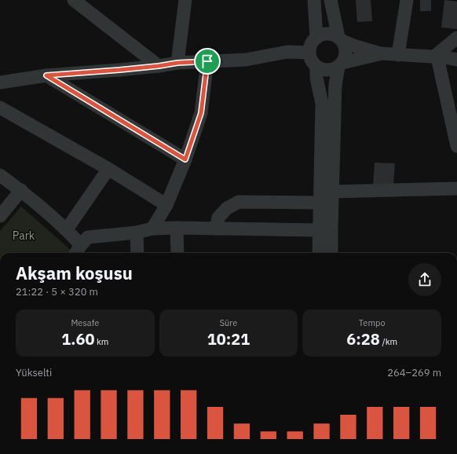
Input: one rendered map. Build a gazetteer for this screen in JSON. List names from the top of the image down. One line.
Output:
{"parks":["Park"],"page":{"heading":["Akşam koşusu","21:22 · 5 × 320 m"],"stats":[["Mesafe","1.60 km"],["Süre","10:21"],["Tempo","6:28 /km"]],"chart":["Yükselti","264–269 m"]}}
